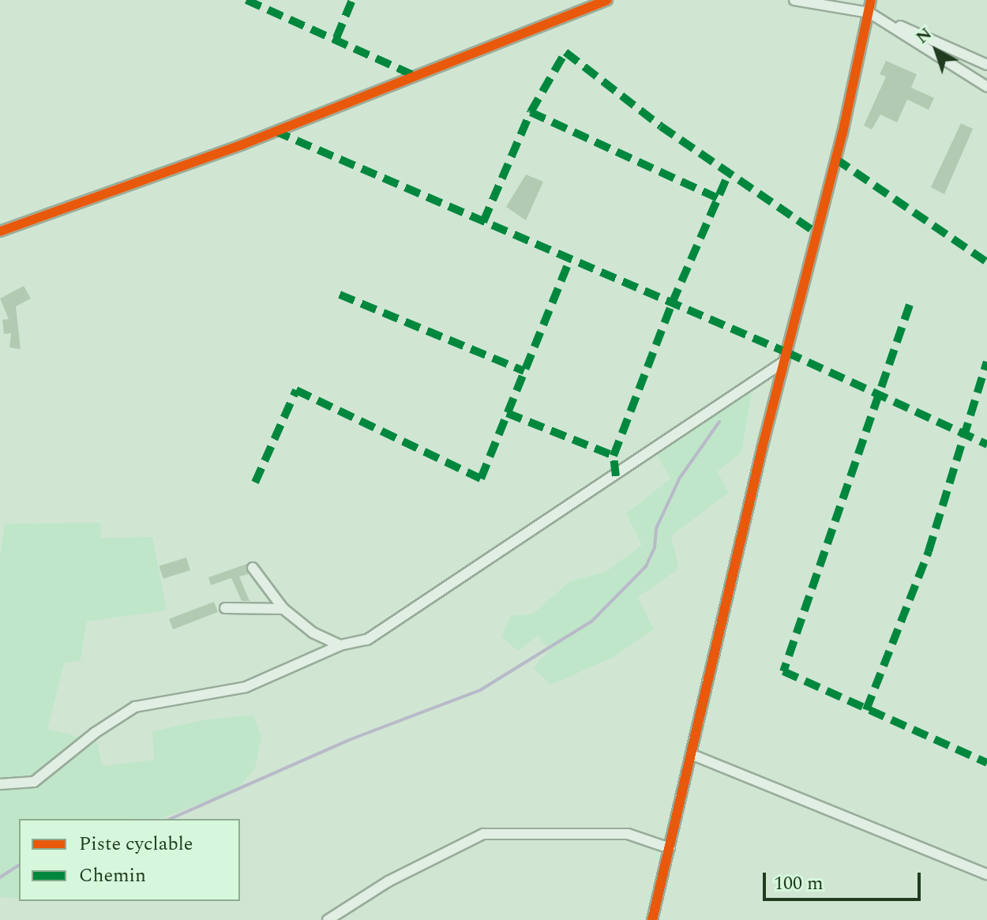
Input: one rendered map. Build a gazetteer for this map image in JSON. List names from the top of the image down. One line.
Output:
{"legend":["Piste cyclable","Chemin"],"scale_bar":"100 m","north":"top left"}
